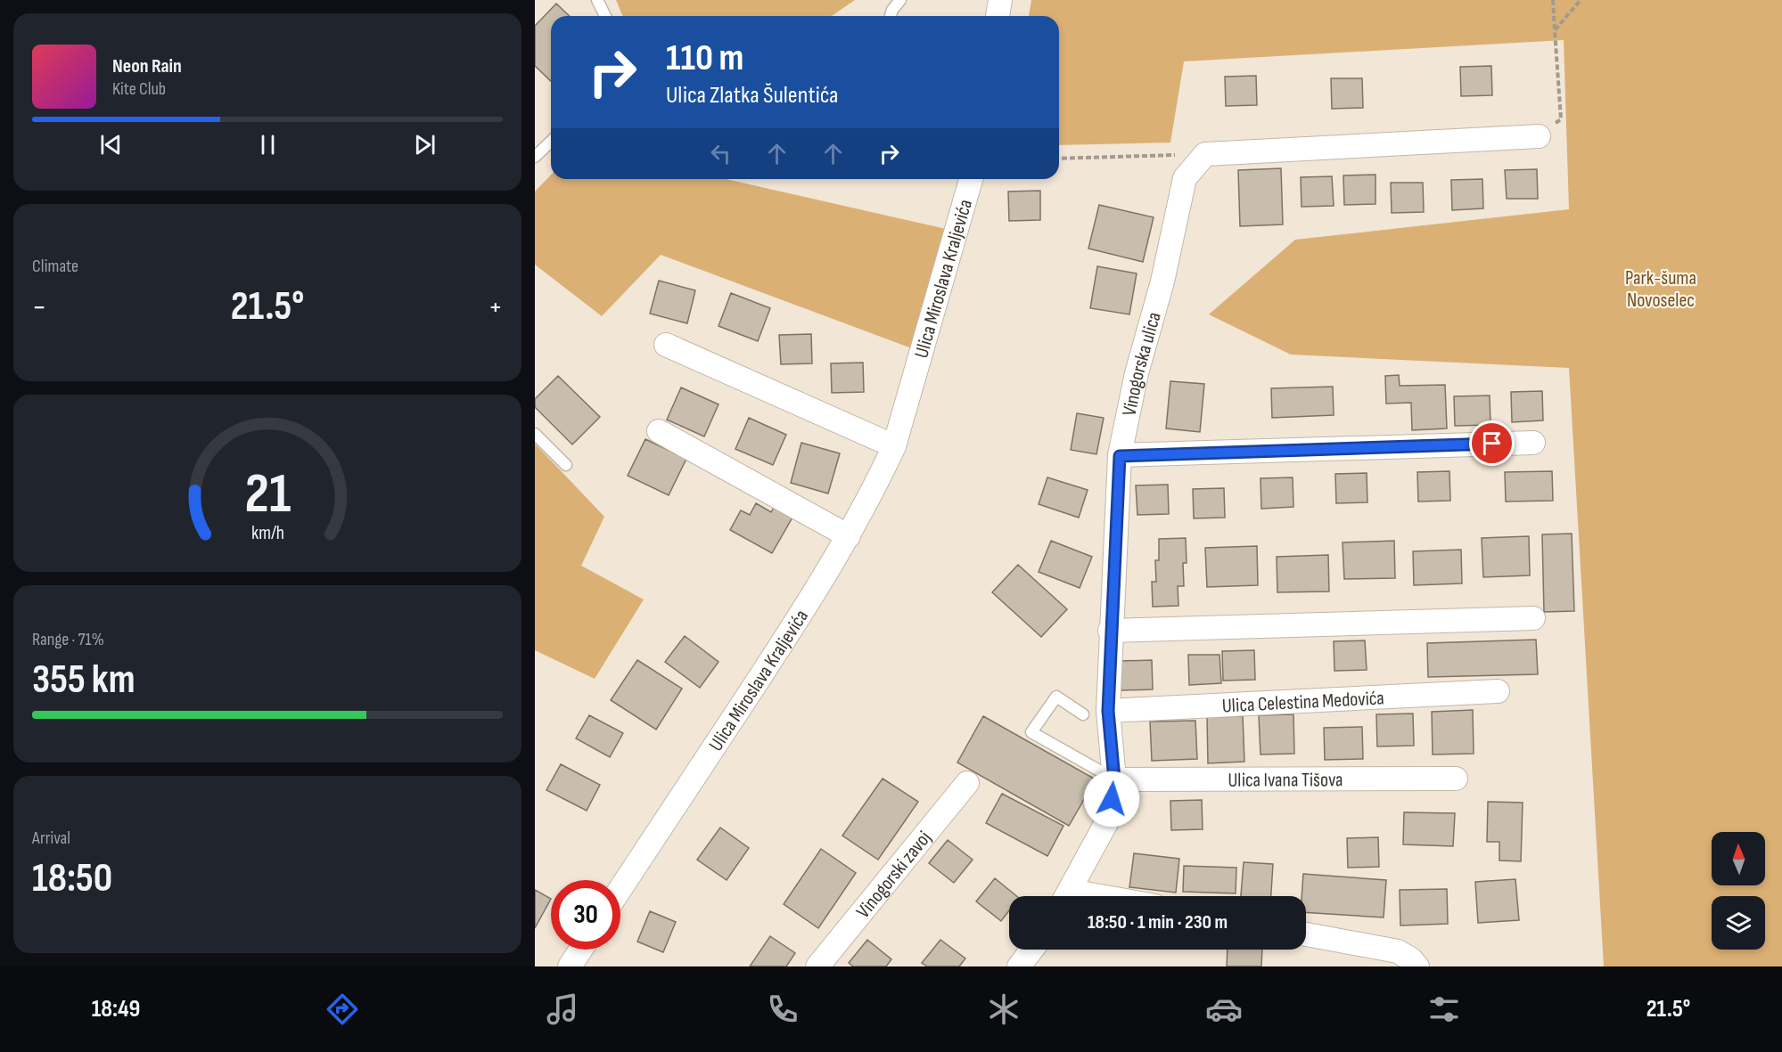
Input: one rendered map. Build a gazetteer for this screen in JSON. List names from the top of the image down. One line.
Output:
{"streets":{"street":["Ulica Miroslava Kraljevića","Vinogorska ulica","Ulica Celestina Medovića","Ulica Ivana Tišova","Vinogorski zavoj"]},"crossings":[["Vinogorska ulica","Ulica Celestina Medovića"],["Vinogorska ulica","Ulica Ivana Tišova"]],"parks":["Park-šuma Novoselec"],"north":"top","page":{"turn":["110 m","Ulica Zlatka Šulentića"],"song":["Neon Rain","Kite Club"],"tile":["Climate",["Range · 71%","355 km"],["Arrival","18:50"]],"heat":["−","21.5°","+"],"limit":"30","trip":"18:50 · 1 min · 230 m","tabs":["18:49","21.5°"],"gauge":["21","km/h"]}}
